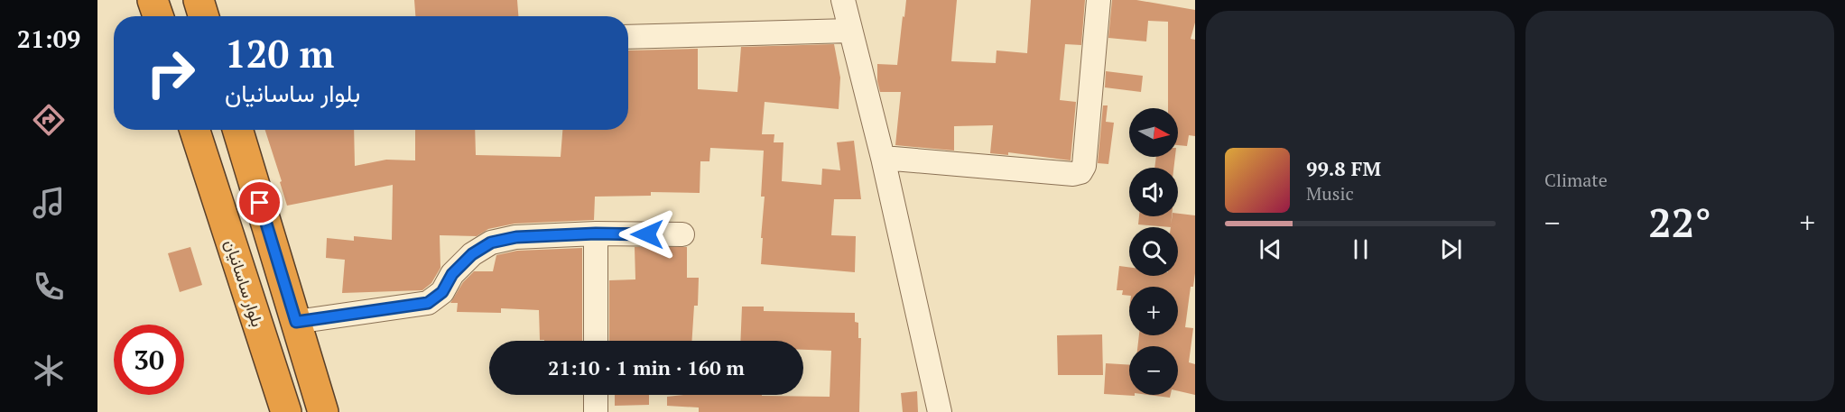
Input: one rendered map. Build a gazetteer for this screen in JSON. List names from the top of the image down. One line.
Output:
{"streets":{"highway":["بلوار ساسانیان"]},"north":"right","page":{"tabs":"21:09","tile":"Climate","turn":["120 m","بلوار ساسانیان"],"map_buttons":["+","−"],"song":["99.8 FM","Music"],"heat":["−","22°","+"],"limit":"30","trip":"21:10 · 1 min · 160 m"}}
